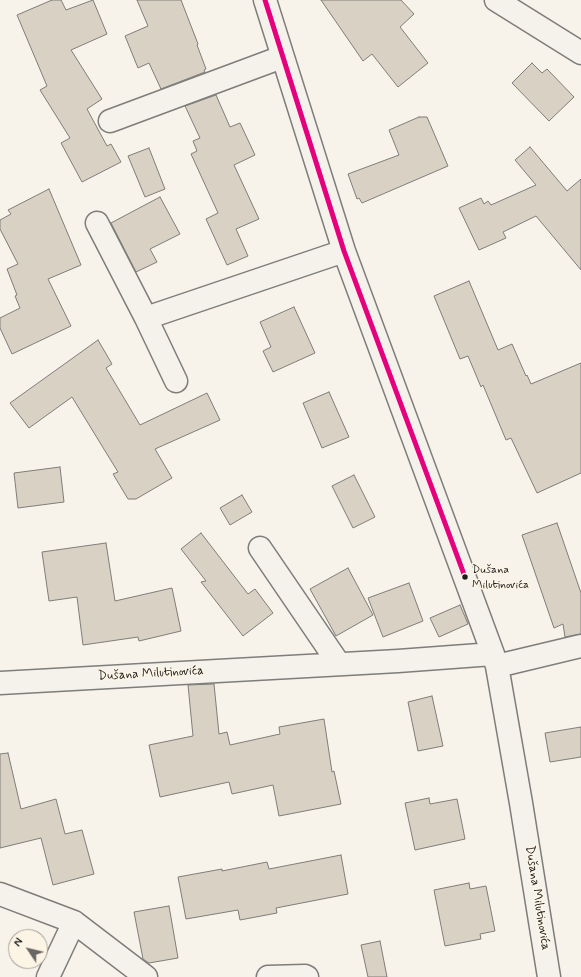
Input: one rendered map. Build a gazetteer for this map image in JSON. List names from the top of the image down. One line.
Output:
{"streets":{"street":["Dušana Milutinovića"]},"places":["Dušana Milutinovića"],"north":"top left"}
